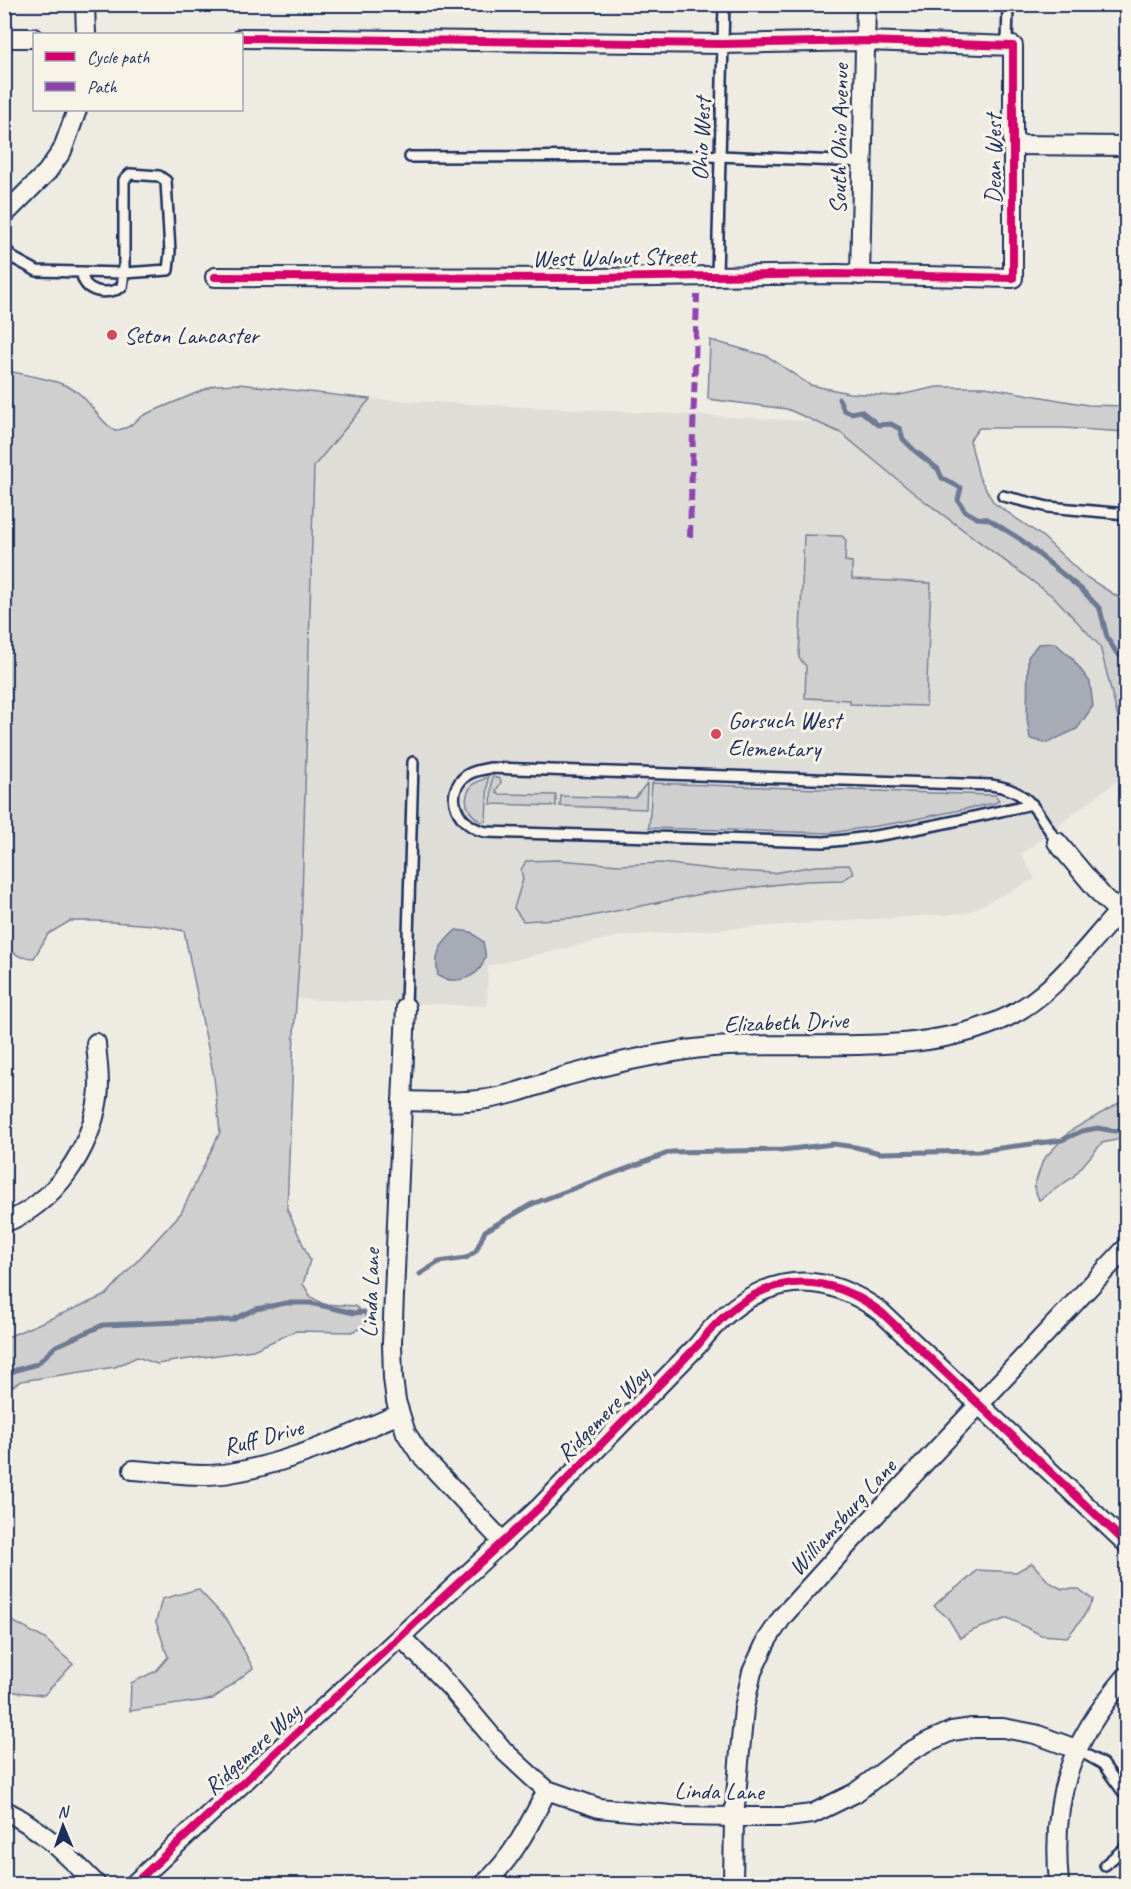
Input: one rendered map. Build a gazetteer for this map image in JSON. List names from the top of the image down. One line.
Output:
{"streets":{"street":["South Ohio Avenue","Dean West","West Walnut Street","Elizabeth Drive","Linda Lane","Ridgemere Way","Ruff Drive","Williamsburg Lane"],"lane":["Ohio West"]},"crossings":[["Ohio West","West Walnut Street"],["South Ohio Avenue","West Walnut Street"],["Dean West","West Walnut Street"],["Elizabeth Drive","Linda Lane"],["Linda Lane","Ridgemere Way"],["Linda Lane","Ruff Drive"],["Linda Lane","Williamsburg Lane"],["Ridgemere Way","Williamsburg Lane"]],"places":["Seton Lancaster","Gorsuch West Elementary"],"legend":["Cycle path","Path"],"north":"top"}
